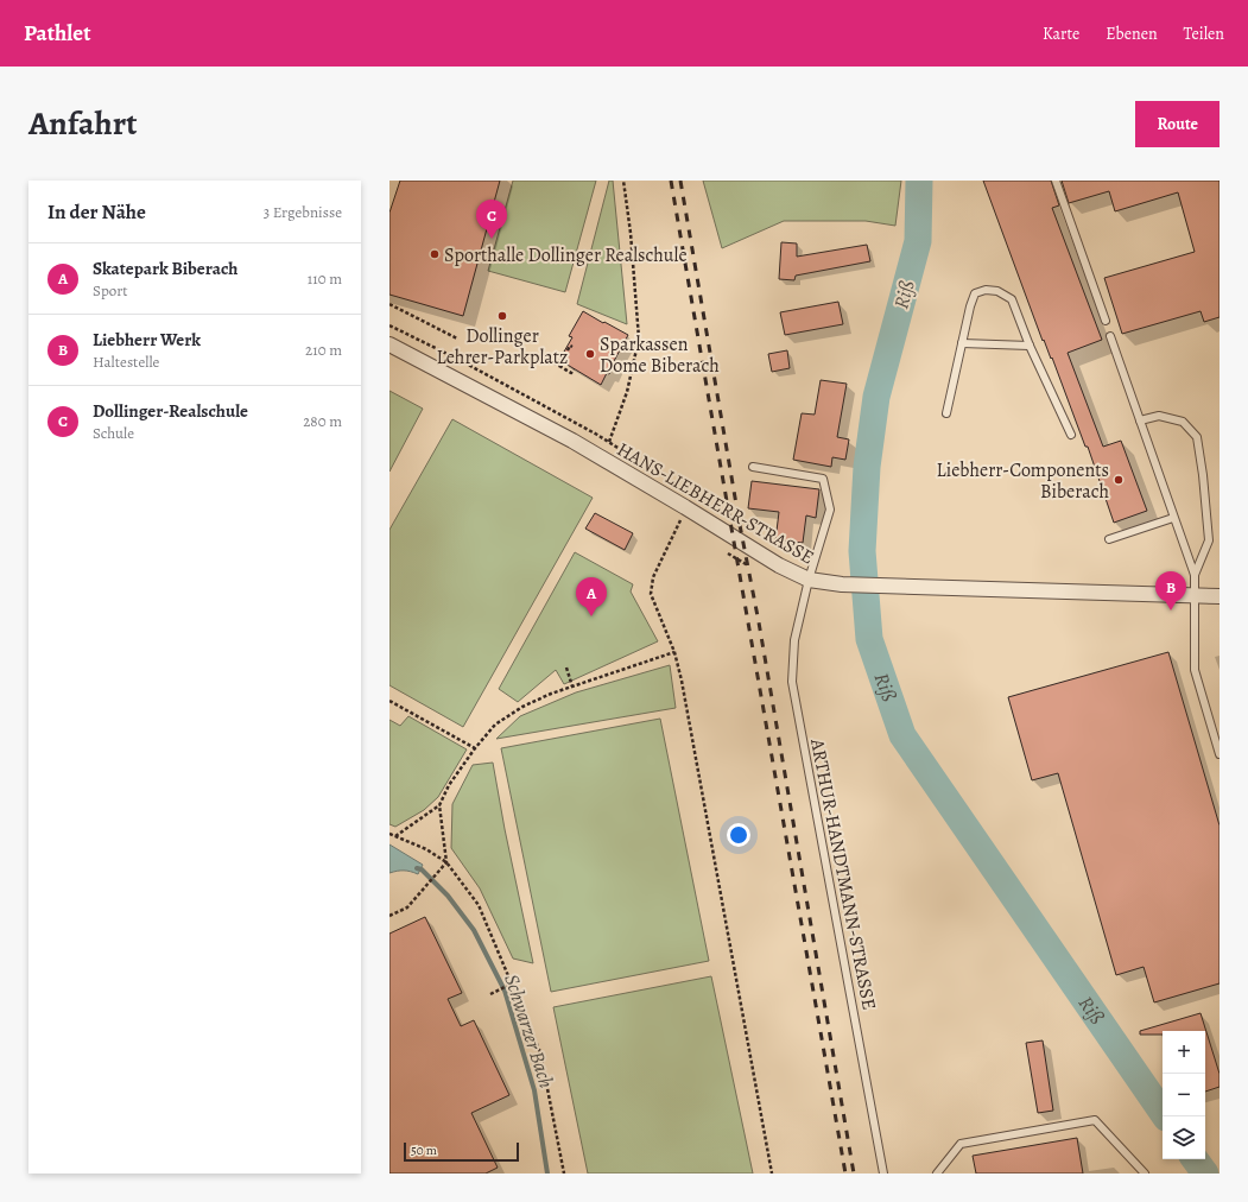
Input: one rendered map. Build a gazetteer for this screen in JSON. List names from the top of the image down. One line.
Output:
{"streets":{"street":["HANS-LIEBHERR-STRASSE"],"lane":["ARTHUR-HANDTMANN-STRASSE"]},"crossings":[["HANS-LIEBHERR-STRASSE","ARTHUR-HANDTMANN-STRASSE"]],"water":["Riß","Schwarzer Bach"],"places":["Sporthalle Dollinger Realschule","Dollinger Lehrer-Parkplatz","Sparkassen Dome Biberach","Liebherr-Components Biberach"],"scale_bar":"50 m","page":{"header":"Pathlet","nav":["Karte","Ebenen","Teilen"],"title":"Anfahrt","buttons":"Route","heading":["In der Nähe","3 Ergebnisse"],"pins":["C","B","A"],"list":[{"mark":"A","name":"Skatepark Biberach","note":"Sport","value":"110 m"},{"mark":"B","name":"Liebherr Werk","note":"Haltestelle","value":"210 m"},{"mark":"C","name":"Dollinger-Realschule","note":"Schule","value":"280 m"}],"map_buttons":["+","−"],"scale":"50 m"}}
